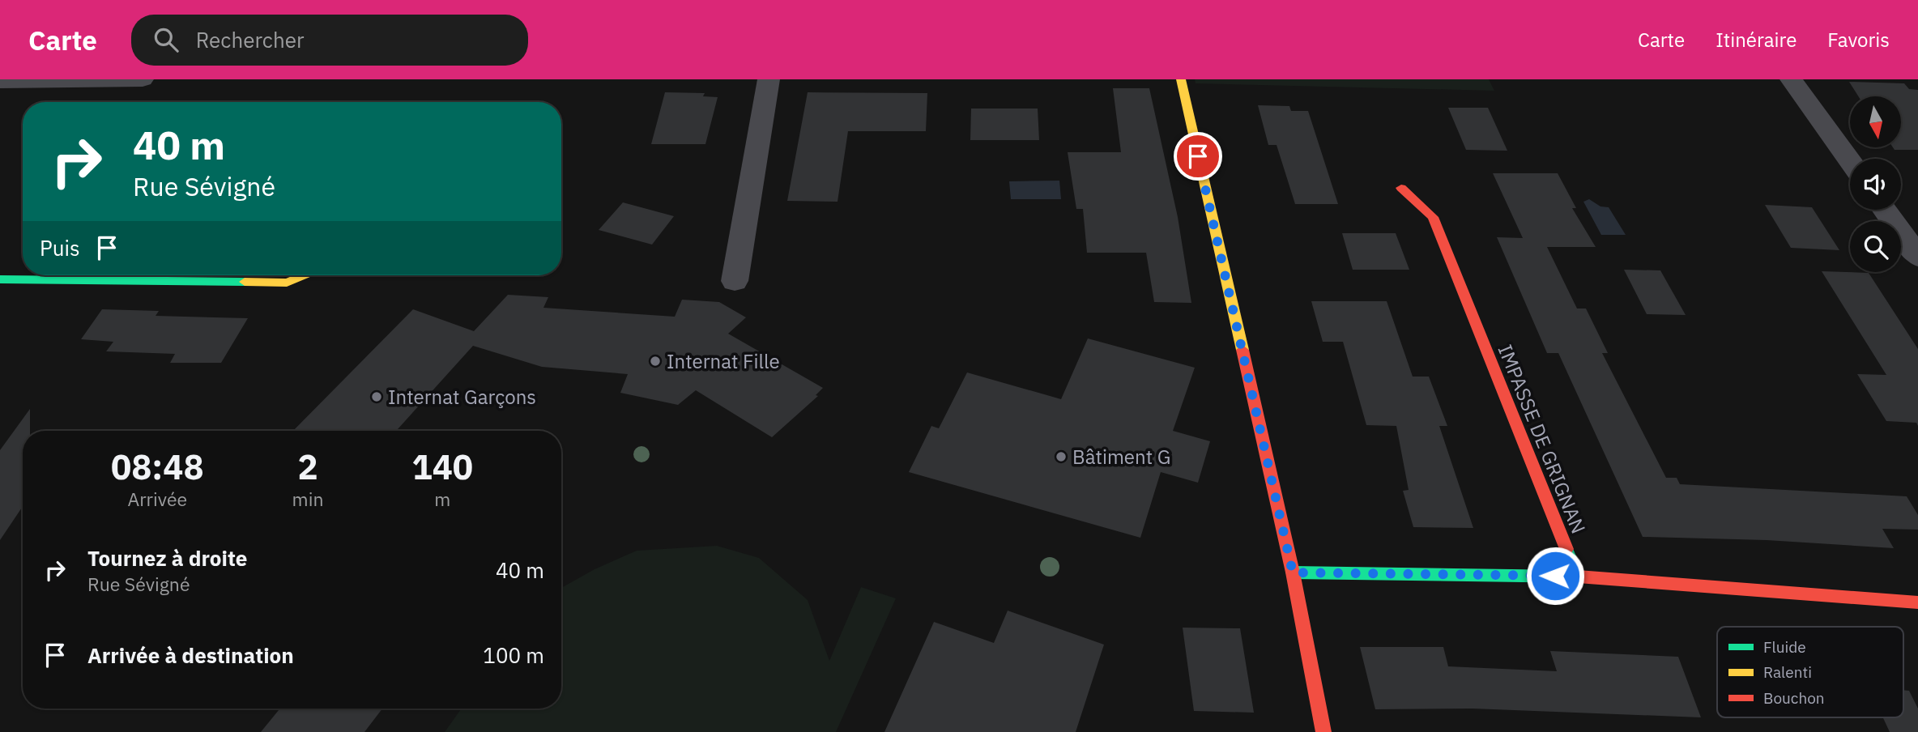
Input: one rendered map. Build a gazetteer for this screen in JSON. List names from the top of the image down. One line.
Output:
{"streets":{"street":["IMPASSE DE GRIGNAN"]},"places":["Internat Fille","Internat Garçons","Bâtiment G"],"legend":["Fluide","Ralenti","Bouchon"],"north":"bottom","page":{"header":"Carte","search":"Rechercher","nav":["Carte","Itinéraire","Favoris"],"turn":["40 m","Rue Sévigné"],"then":"Puis","eta":["08:48","Arrivée","2","min","140","m"],"list":[{"name":"Tournez à droite","note":"Rue Sévigné","value":"40 m"},{"name":"Arrivée à destination","value":"100 m"}]}}
